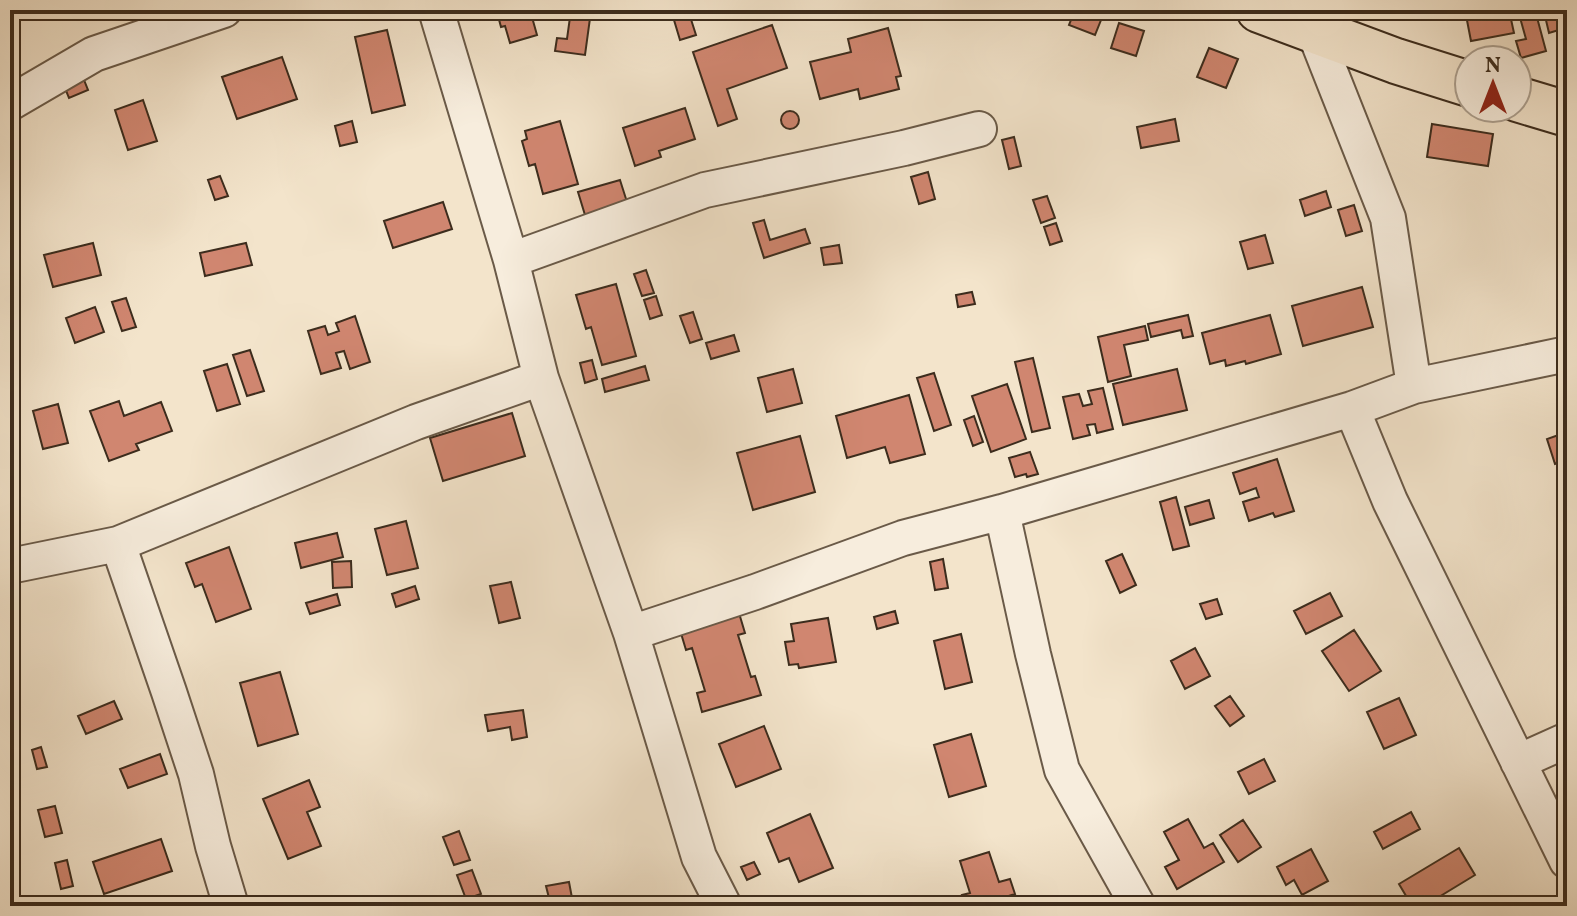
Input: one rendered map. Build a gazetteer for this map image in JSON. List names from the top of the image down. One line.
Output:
{"north":"top"}
